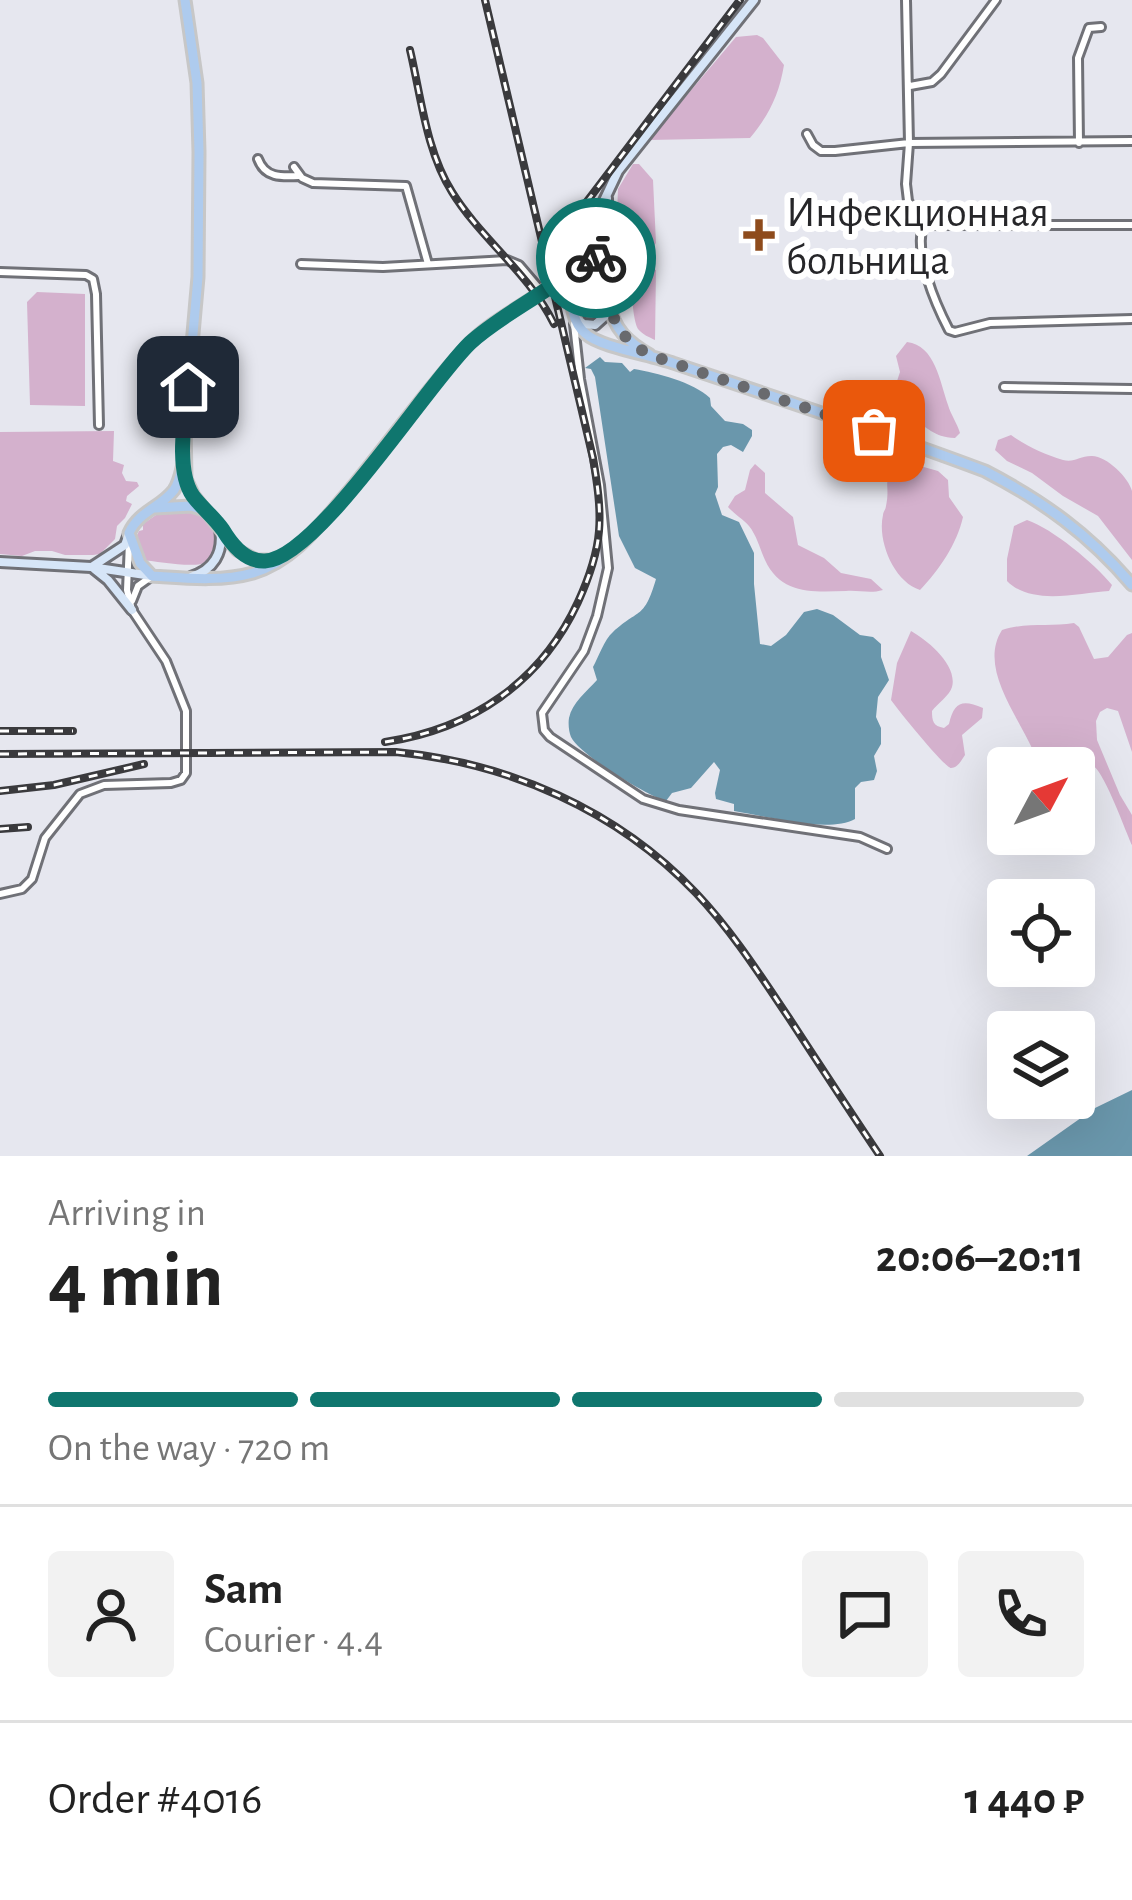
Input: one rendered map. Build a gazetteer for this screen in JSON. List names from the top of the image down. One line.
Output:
{"places":{"health":["Инфекционная больница"]},"north":"top right","page":{"heading":["4 min","Arriving in","20:06–20:11"],"panel":["Sam","Courier · 4.4","Order #4016","1 440 ₽"],"bar":"On the way · 720 m"}}
